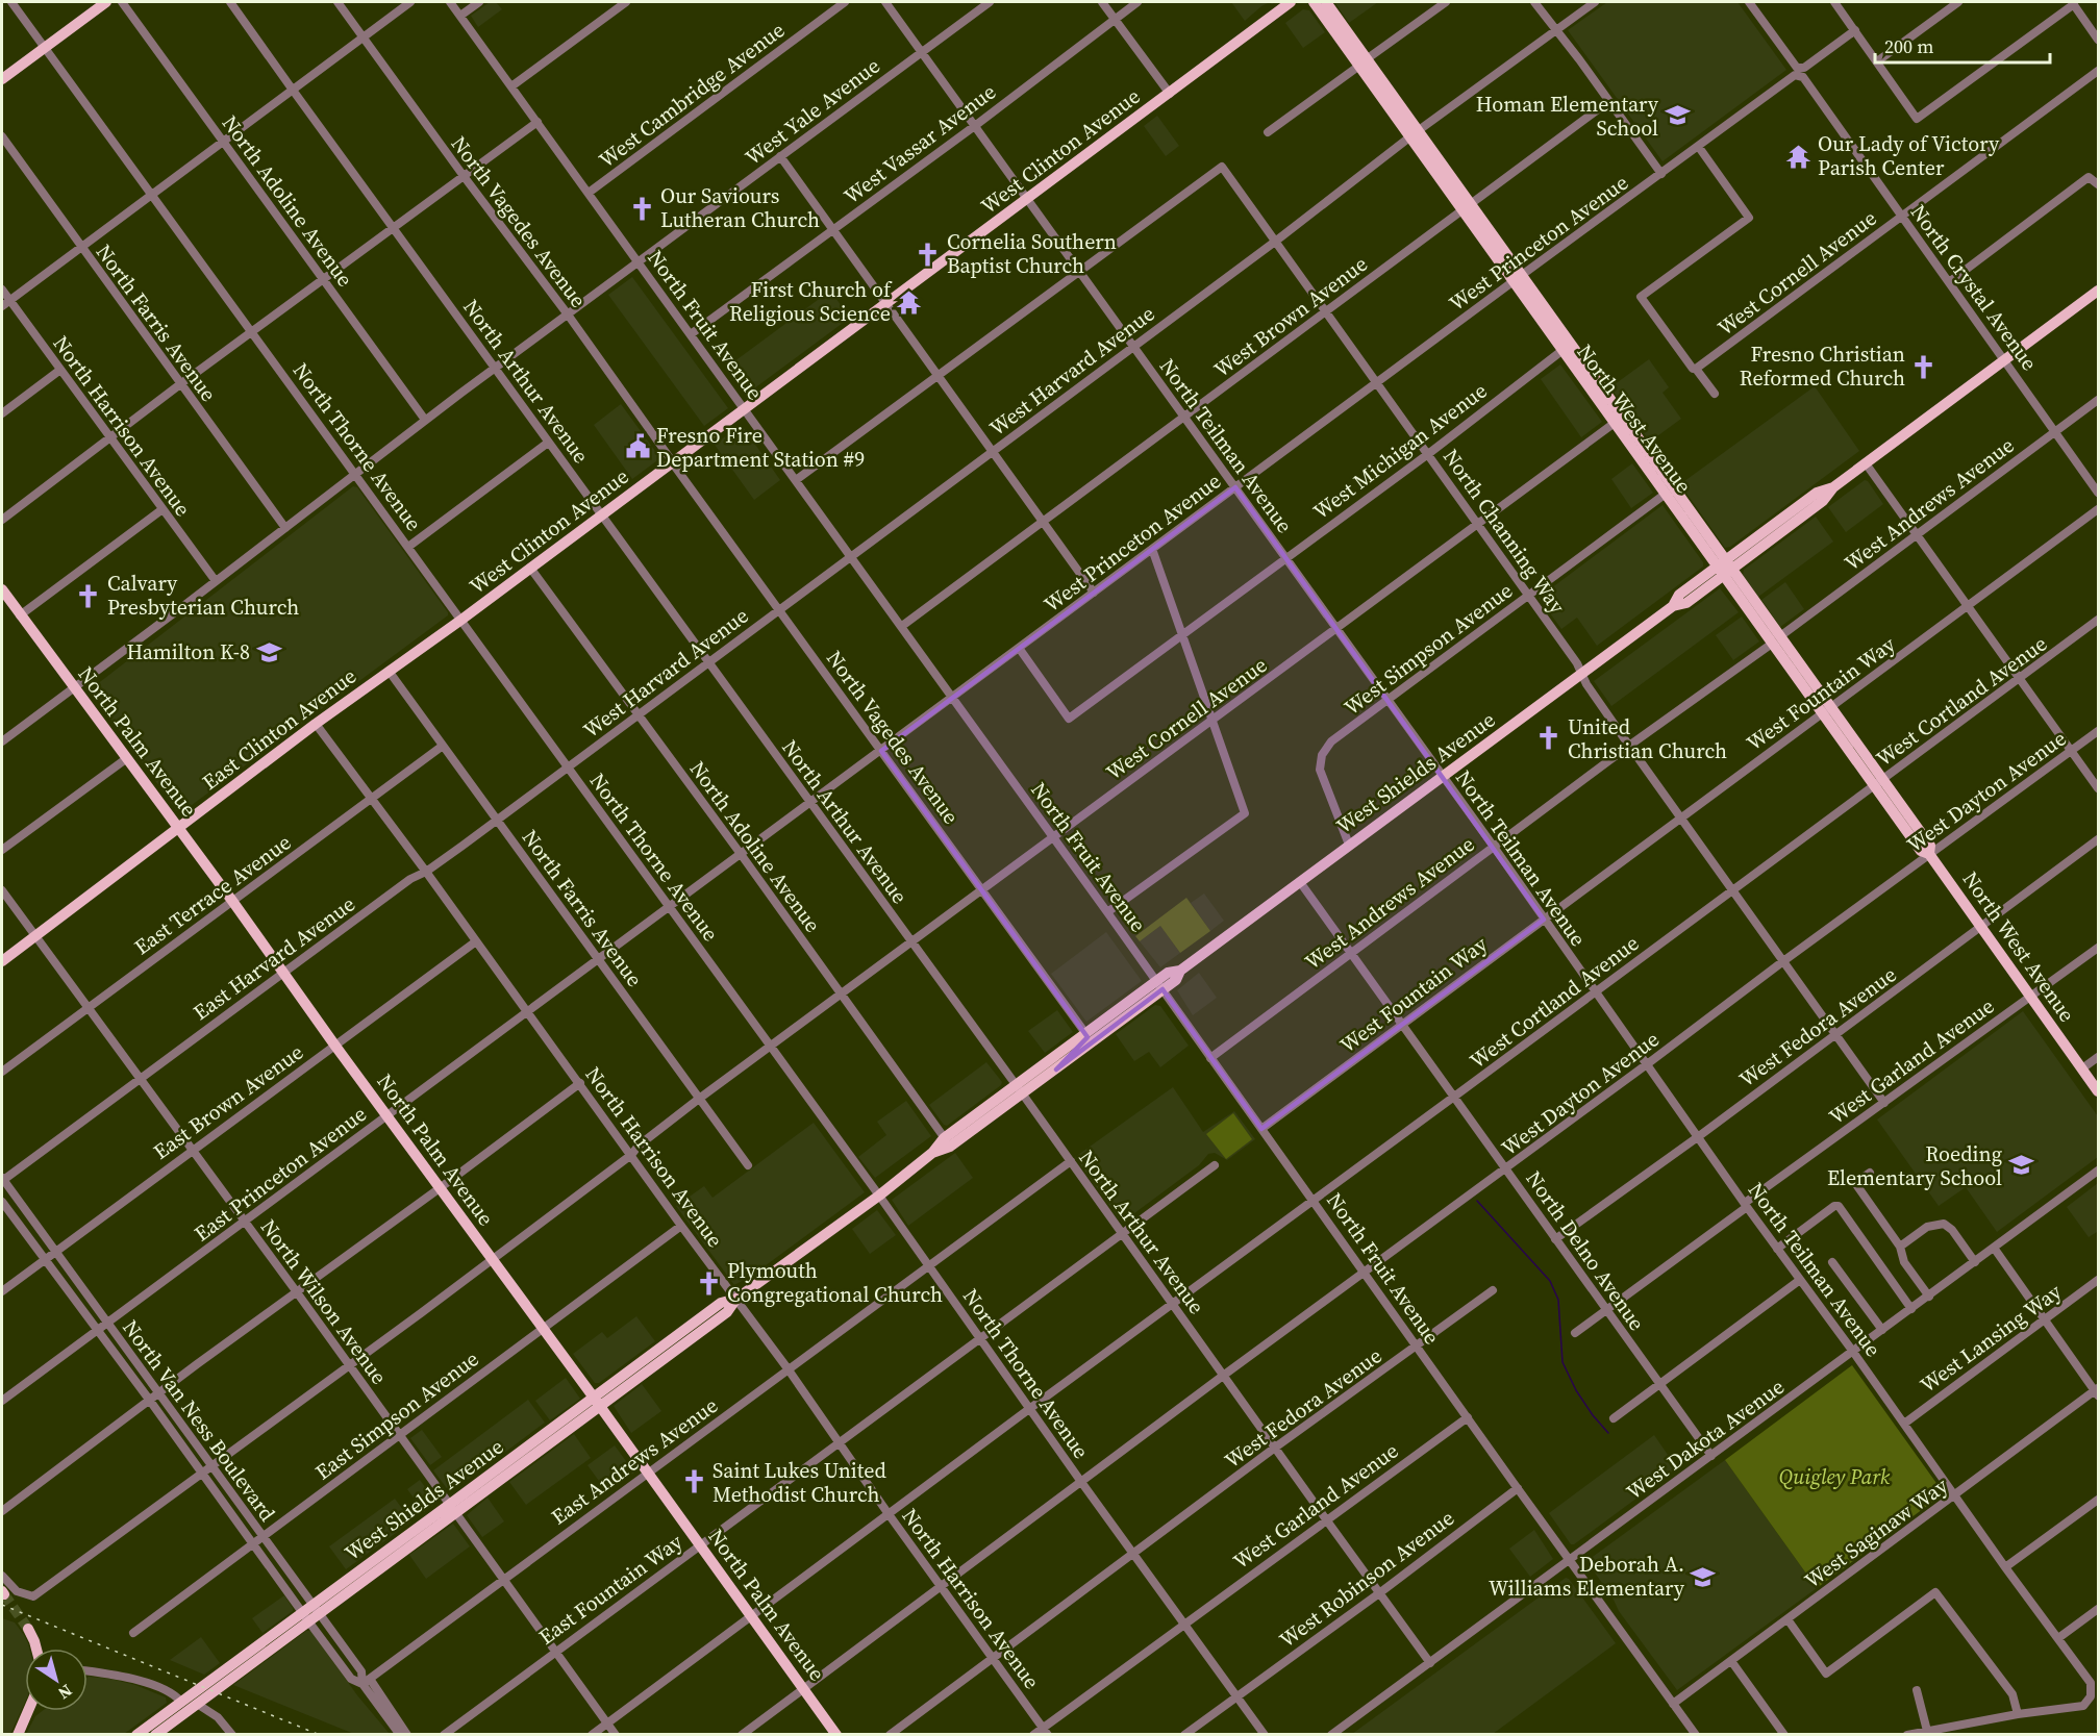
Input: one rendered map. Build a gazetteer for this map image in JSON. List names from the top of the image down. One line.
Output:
{"streets":{"main road":["West Clinton Avenue","North West Avenue","East Clinton Avenue","North Palm Avenue","West Shields Avenue"],"street":["West Cambridge Avenue","West Yale Avenue","West Vassar Avenue","North Adoline Avenue","North Vagedes Avenue","West Princeton Avenue","West Cornell Avenue","North Crystal Avenue","West Brown Avenue","North Farris Avenue","North Fruit Avenue","West Harvard Avenue","North Arthur Avenue","North Harrison Avenue","North Teilman Avenue","North Thorne Avenue","West Michigan Avenue","West Andrews Avenue","North Channing Way","West Simpson Avenue","West Fountain Way","West Cortland Avenue","West Dayton Avenue","East Terrace Avenue","East Harvard Avenue","West Fedora Avenue","West Garland Avenue","East Brown Avenue","East Princeton Avenue","North Delno Avenue","North Wilson Avenue","West Lansing Way","East Simpson Avenue","North Van Ness Boulevard","West Dakota Avenue","East Andrews Avenue","West Saginaw Way","West Robinson Avenue","East Fountain Way"]},"crossings":[["West Cambridge Avenue","North Fruit Avenue"],["West Yale Avenue","North Adoline Avenue"],["West Yale Avenue","North Vagedes Avenue"],["West Yale Avenue","North Farris Avenue"],["West Yale Avenue","North Fruit Avenue"],["West Yale Avenue","North Arthur Avenue"],["West Yale Avenue","North Harrison Avenue"],["West Yale Avenue","North Teilman Avenue"],["West Yale Avenue","North Thorne Avenue"],["West Yale Avenue","North Palm Avenue"],["West Vassar Avenue","North Fruit Avenue"],["West Vassar Avenue","North Teilman Avenue"],["West Clinton Avenue","North Adoline Avenue"],["West Clinton Avenue","North Vagedes Avenue"],["West Clinton Avenue","North Fruit Avenue"],["West Clinton Avenue","North Arthur Avenue"],["West Clinton Avenue","North Teilman Avenue"],["West Clinton Avenue","North Thorne Avenue"],["West Clinton Avenue","East Clinton Avenue"],["North Adoline Avenue","West Princeton Avenue"],["North Adoline Avenue","West Cornell Avenue"],["North Adoline Avenue","West Harvard Avenue"],["North Adoline Avenue","West Shields Avenue"],["North Vagedes Avenue","West Princeton Avenue"],["North Vagedes Avenue","West Cornell Avenue"],["North Vagedes Avenue","West Harvard Avenue"],["North Vagedes Avenue","West Shields Avenue"],["West Princeton Avenue","North Crystal Avenue"],["West Princeton Avenue","North Fruit Avenue"],["West Princeton Avenue","North Arthur Avenue"],["West Princeton Avenue","North West Avenue"],["West Princeton Avenue","North Teilman Avenue"],["West Princeton Avenue","North Thorne Avenue"],["West Princeton Avenue","West Michigan Avenue"],["West Princeton Avenue","North Channing Way"],["West Princeton Avenue","East Princeton Avenue"],["West Cornell Avenue","North Crystal Avenue"],["West Cornell Avenue","North Farris Avenue"],["West Cornell Avenue","North Fruit Avenue"],["West Cornell Avenue","North Arthur Avenue"],["West Cornell Avenue","North West Avenue"],["West Cornell Avenue","North Harrison Avenue"],["West Cornell Avenue","North Teilman Avenue"],["West Cornell Avenue","North Thorne Avenue"],["West Cornell Avenue","North Channing Way"],["West Cornell Avenue","North Palm Avenue"],["West Cornell Avenue","North Wilson Avenue"],["West Cornell Avenue","North Van Ness Boulevard"],["North Crystal Avenue","West Andrews Avenue"],["North Crystal Avenue","West Shields Avenue"],["West Brown Avenue","North Fruit Avenue"],["West Brown Avenue","North West Avenue"],["West Brown Avenue","North Teilman Avenue"],["West Brown Avenue","North Channing Way"],["North Farris Avenue","East Clinton Avenue"],["North Farris Avenue","East Terrace Avenue"],["North Farris Avenue","East Harvard Avenue"],["North Farris Avenue","East Princeton Avenue"],["North Fruit Avenue","West Harvard Avenue"],["North Fruit Avenue","West Andrews Avenue"],["North Fruit Avenue","West Fountain Way"],["North Fruit Avenue","West Cortland Avenue"],["North Fruit Avenue","West Shields Avenue"],["North Fruit Avenue","West Dayton Avenue"],["North Fruit Avenue","West Fedora Avenue"],["North Fruit Avenue","West Garland Avenue"],["North Fruit Avenue","West Dakota Avenue"],["North Fruit Avenue","West Saginaw Way"],["North Fruit Avenue","West Robinson Avenue"],["West Harvard Avenue","North Arthur Avenue"],["West Harvard Avenue","North West Avenue"],["West Harvard Avenue","North Teilman Avenue"],["West Harvard Avenue","North Thorne Avenue"],["West Harvard Avenue","North Channing Way"],["West Harvard Avenue","East Harvard Avenue"],["North Arthur Avenue","West Cortland Avenue"],["North Arthur Avenue","West Shields Avenue"],["North Arthur Avenue","West Dayton Avenue"],["North Arthur Avenue","West Fedora Avenue"],["North Arthur Avenue","West Garland Avenue"],["North Arthur Avenue","West Dakota Avenue"],["North Arthur Avenue","West Robinson Avenue"],["North West Avenue","West Michigan Avenue"],["North West Avenue","West Andrews Avenue"],["North West Avenue","West Simpson Avenue"],["North West Avenue","West Fountain Way"],["North West Avenue","West Cortland Avenue"],["North West Avenue","West Shields Avenue"],["North West Avenue","West Dayton Avenue"],["North West Avenue","West Fedora Avenue"],["North West Avenue","West Garland Avenue"],["North Harrison Avenue","West Cortland Avenue"],["North Harrison Avenue","East Clinton Avenue"],["North Harrison Avenue","West Shields Avenue"],["North Harrison Avenue","West Dayton Avenue"],["North Harrison Avenue","East Terrace Avenue"],["North Harrison Avenue","East Harvard Avenue"],["North Harrison Avenue","West Fedora Avenue"],["North Harrison Avenue","West Garland Avenue"],["North Harrison Avenue","East Brown Avenue"],["North Harrison Avenue","East Princeton Avenue"],["North Harrison Avenue","East Simpson Avenue"],["North Harrison Avenue","East Andrews Avenue"],["North Harrison Avenue","East Fountain Way"],["North Teilman Avenue","West Michigan Avenue"],["North Teilman Avenue","West Andrews Avenue"],["North Teilman Avenue","North Channing Way"],["North Teilman Avenue","West Simpson Avenue"],["North Teilman Avenue","West Fountain Way"],["North Teilman Avenue","West Cortland Avenue"],["North Teilman Avenue","West Shields Avenue"],["North Teilman Avenue","West Dayton Avenue"],["North Teilman Avenue","West Fedora Avenue"],["North Teilman Avenue","West Garland Avenue"],["North Teilman Avenue","West Lansing Way"],["North Teilman Avenue","West Dakota Avenue"],["North Teilman Avenue","West Saginaw Way"],["North Thorne Avenue","West Cortland Avenue"],["North Thorne Avenue","East Clinton Avenue"],["North Thorne Avenue","West Shields Avenue"],["North Thorne Avenue","West Dayton Avenue"],["North Thorne Avenue","East Harvard Avenue"],["North Thorne Avenue","West Fedora Avenue"],["North Thorne Avenue","West Garland Avenue"],["North Thorne Avenue","East Princeton Avenue"],["North Thorne Avenue","East Andrews Avenue"],["North Thorne Avenue","West Robinson Avenue"],["North Thorne Avenue","East Fountain Way"],["West Michigan Avenue","North Channing Way"],["West Andrews Avenue","North Channing Way"],["West Andrews Avenue","North Delno Avenue"],["North Channing Way","West Simpson Avenue"],["North Channing Way","West Shields Avenue"],["West Simpson Avenue","West Shields Avenue"],["West Fountain Way","North Delno Avenue"],["West Cortland Avenue","North Palm Avenue"],["West Cortland Avenue","North Delno Avenue"],["West Cortland Avenue","North Wilson Avenue"],["East Clinton Avenue","North Palm Avenue"],["East Clinton Avenue","North Wilson Avenue"],["North Palm Avenue","West Shields Avenue"],["North Palm Avenue","West Dayton Avenue"],["North Palm Avenue","East Terrace Avenue"],["North Palm Avenue","East Harvard Avenue"],["North Palm Avenue","East Brown Avenue"],["North Palm Avenue","East Princeton Avenue"],["North Palm Avenue","East Simpson Avenue"],["North Palm Avenue","East Andrews Avenue"],["North Palm Avenue","East Fountain Way"],["West Shields Avenue","North Delno Avenue"],["West Shields Avenue","North Wilson Avenue"],["West Shields Avenue","North Van Ness Boulevard"],["West Dayton Avenue","North Delno Avenue"],["East Terrace Avenue","North Wilson Avenue"],["East Harvard Avenue","North Wilson Avenue"],["East Harvard Avenue","North Van Ness Boulevard"],["West Fedora Avenue","North Delno Avenue"],["West Garland Avenue","North Delno Avenue"],["East Brown Avenue","North Wilson Avenue"],["East Brown Avenue","North Van Ness Boulevard"],["East Princeton Avenue","North Wilson Avenue"],["East Princeton Avenue","North Van Ness Boulevard"],["North Delno Avenue","West Dakota Avenue"],["North Wilson Avenue","East Simpson Avenue"],["North Wilson Avenue","East Andrews Avenue"],["North Wilson Avenue","East Fountain Way"],["East Simpson Avenue","North Van Ness Boulevard"],["North Van Ness Boulevard","East Andrews Avenue"]],"parks":["Quigley Park"],"places":{"school or university":["Homan Elementary School","Hamilton K-8","Roeding Elementary School","Deborah A. Williams Elementary"],"temple":["Our Lady of Victory Parish Center","First Church of Religious Science"],"church":["Our Saviours Lutheran Church","Cornelia Southern Baptist Church","Fresno Christian Reformed Church","Calvary Presbyterian Church","United Christian Church","Plymouth Congregational Church","Saint Lukes United Methodist Church"],"public building":["Fresno Fire Department Station #9"]},"scale_bar":"200 m","north":"bottom right"}
